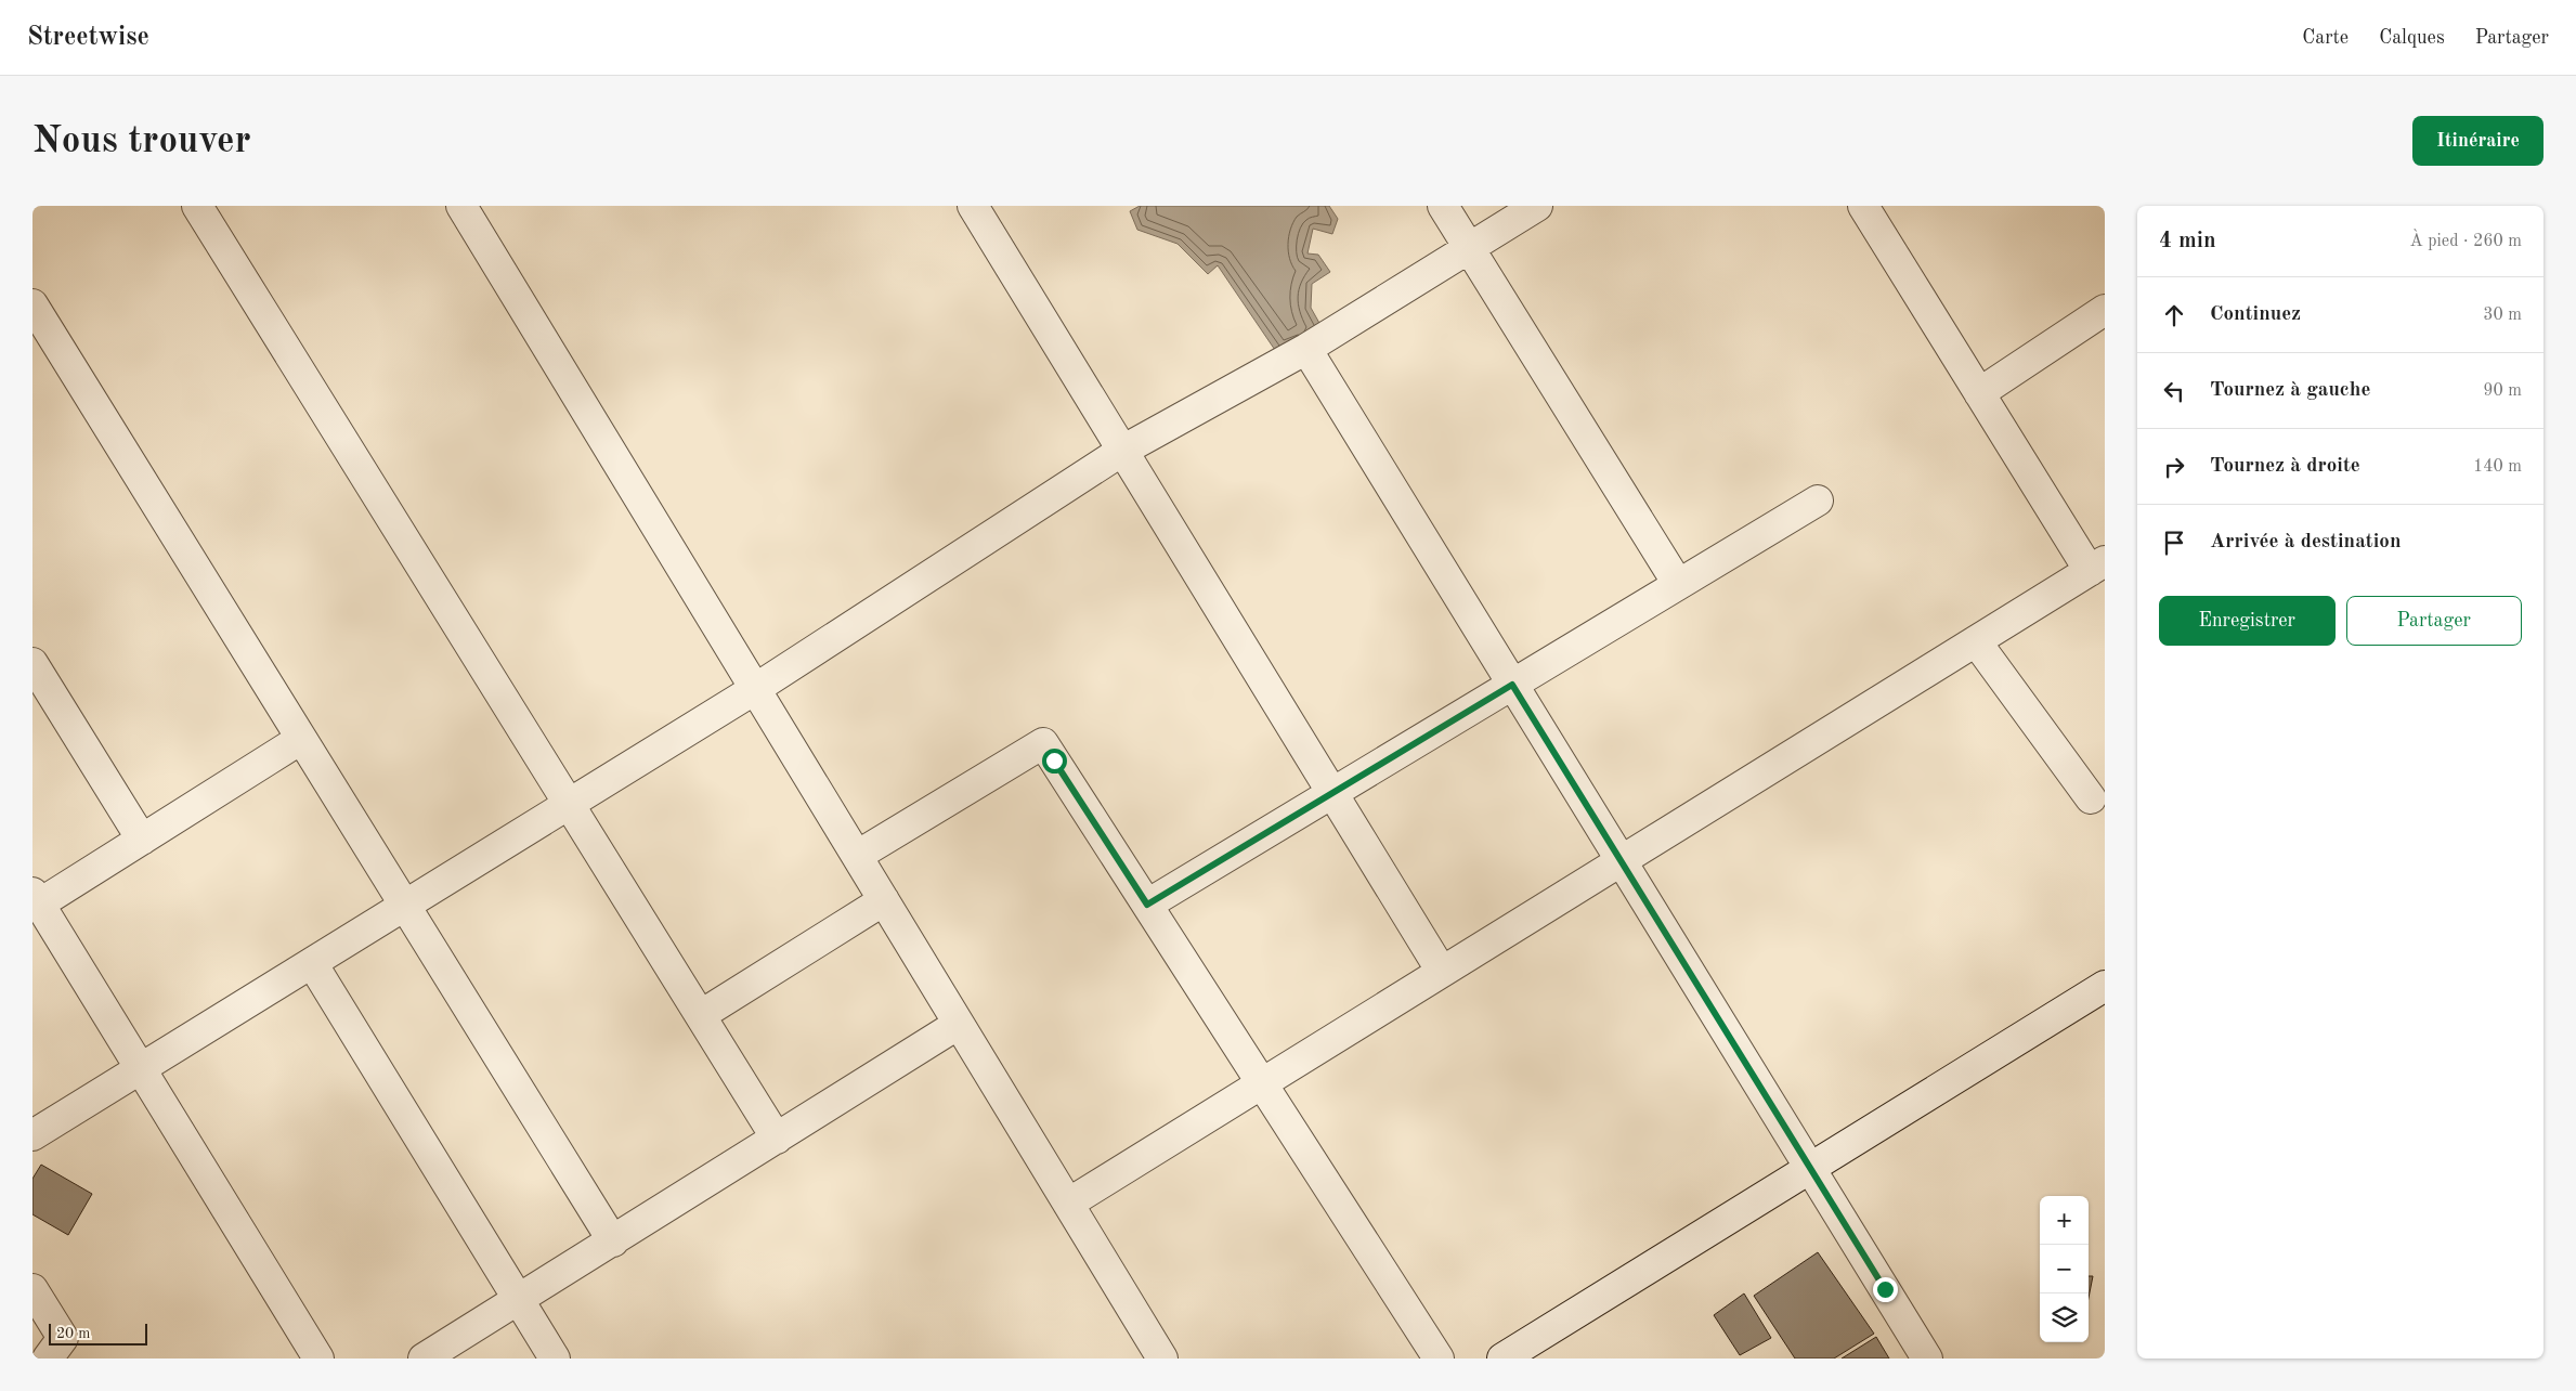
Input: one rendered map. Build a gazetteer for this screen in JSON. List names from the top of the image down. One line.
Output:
{"scale_bar":"20 m","page":{"header":"Streetwise","nav":["Carte","Calques","Partager"],"buttons":["Itinéraire",["Enregistrer","Partager"]],"title":"Nous trouver","heading":["4 min","À pied · 260 m"],"list":[["Continuez","30 m"],["Tournez à gauche","90 m"],["Tournez à droite","140 m"],"Arrivée à destination"],"map_buttons":["+","−"],"scale":"20 m"}}
